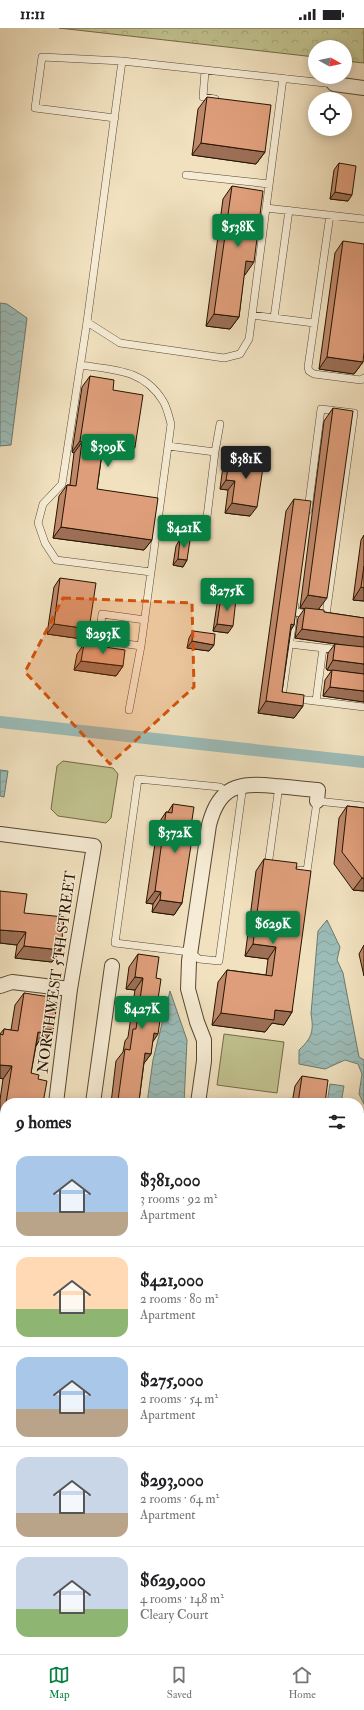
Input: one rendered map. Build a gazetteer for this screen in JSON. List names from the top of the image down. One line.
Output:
{"streets":{"street":["NORTHWEST 5TH STREET"]},"north":"right","page":{"status":"11:11","price":["$538K","$309K","$381K","$421K","$275K","$293K","$372K","$629K","$427K"],"heading":"9 homes","list":[{"name":"$381,000","note":"3 rooms · 92 m² · Apartment"},{"name":"$421,000","note":"2 rooms · 80 m² · Apartment"},{"name":"$275,000","note":"2 rooms · 54 m² · Apartment"},{"name":"$293,000","note":"2 rooms · 64 m² · Apartment"},{"name":"$629,000","note":"4 rooms · 148 m² · Cleary Court"}],"tabs":["Map","Saved","Home"]}}
